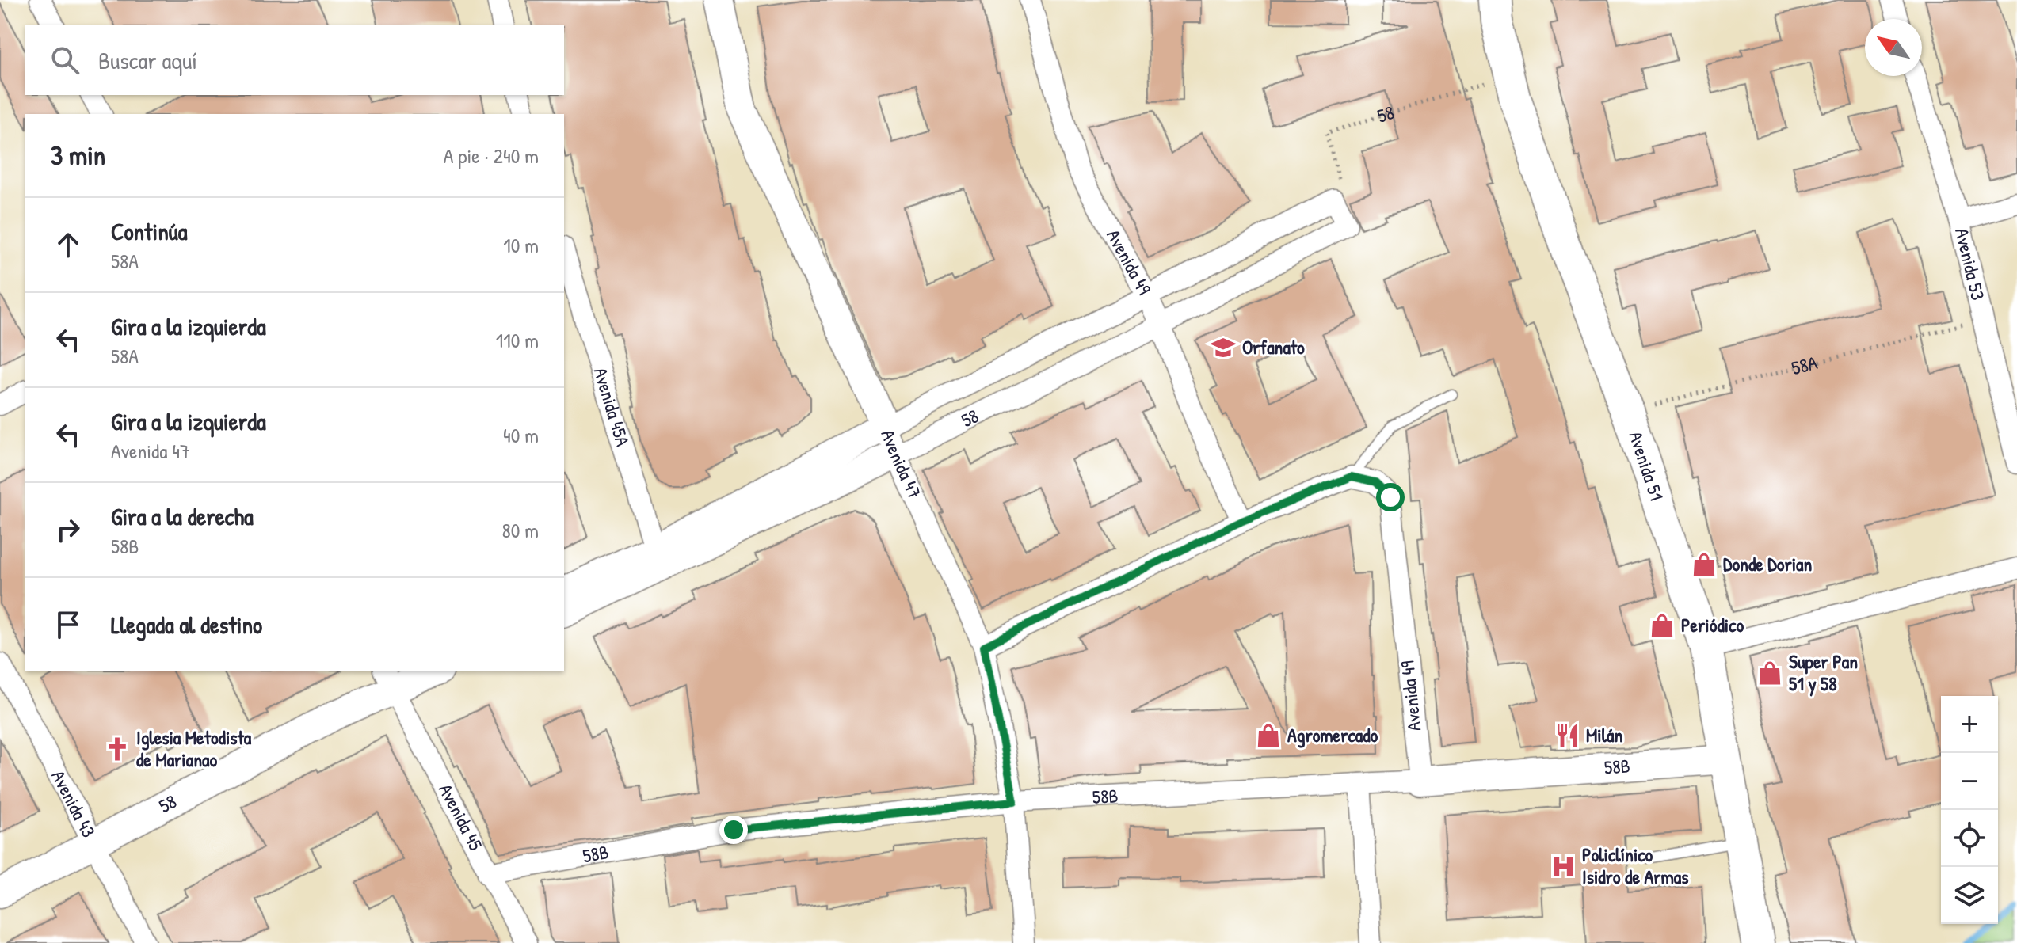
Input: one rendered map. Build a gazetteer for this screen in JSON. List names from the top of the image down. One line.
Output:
{"streets":{"main road":["Avenida 51"],"street":["58","Avenida 49","Avenida 53","Avenida 45A","Avenida 47","58B","Avenida 43","Avenida 45"],"path":["58A"]},"crossings":[["58","Avenida 49"],["58","Avenida 45A"],["58","Avenida 47"],["58","Avenida 51"],["58","Avenida 43"],["58","Avenida 45"],["Avenida 49","58B"],["Avenida 53","58A"],["58A","Avenida 51"],["Avenida 47","58B"],["Avenida 51","58B"],["58B","Avenida 45"]],"places":{"school or university":["Orfanato"],"shop":["Donde Dorian","Periódico","Super Pan 51 y 58","Agromercado"],"restaurant":["Milán"],"church":["Iglesia Metodista de Marianao"],"hospital":["Policlínico Isidro de Armas"]},"north":"top left","page":{"search":"Buscar aquí","heading":["3 min","A pie · 240 m"],"list":[["Continúa","58A","10 m"],["Gira a la izquierda","58A","110 m"],["Gira a la izquierda","Avenida 47","40 m"],["Gira a la derecha","58B","80 m"],"Llegada al destino"],"map_buttons":["+","−"]}}
